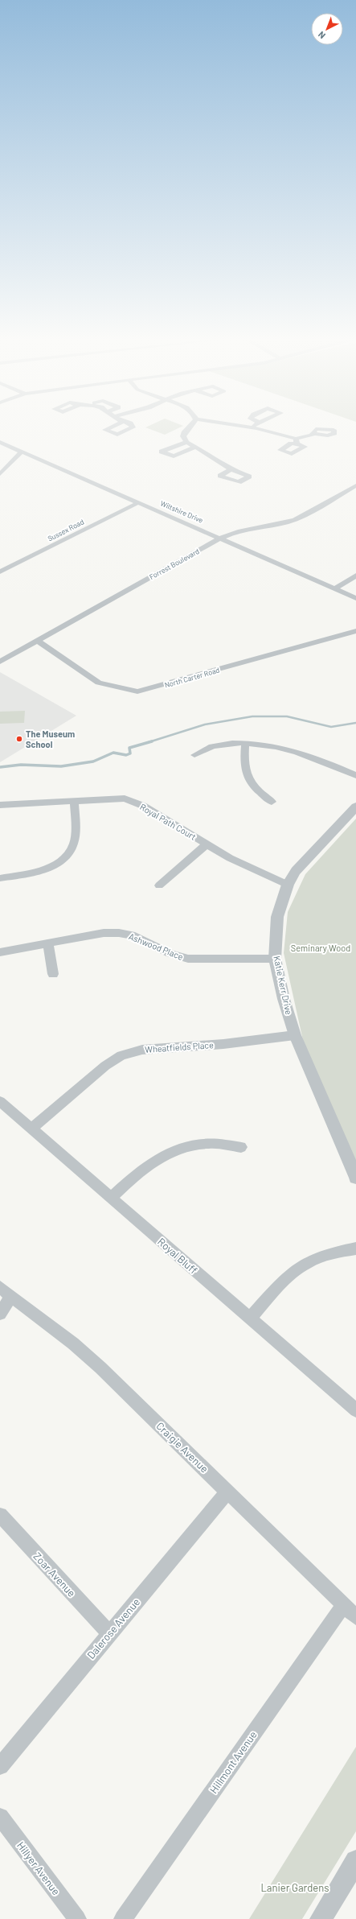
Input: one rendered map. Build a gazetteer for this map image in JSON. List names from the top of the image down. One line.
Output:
{"streets":{"street":["Wiltshire Drive","Sussex Road","Forrest Boulevard","North Carter Road","Royal Path Court","Ashwood Place","Katie Kerr Drive","Wheatfields Place","Royal Bluff","Craigie Avenue","Zoar Avenue","Dalerose Avenue","Hillmont Avenue","Hillyer Avenue"]},"crossings":[["Wiltshire Drive","Sussex Road"],["Wiltshire Drive","Forrest Boulevard"],["Forrest Boulevard","North Carter Road"],["Royal Path Court","Katie Kerr Drive"],["Ashwood Place","Katie Kerr Drive"],["Katie Kerr Drive","Wheatfields Place"],["Wheatfields Place","Royal Bluff"],["Craigie Avenue","Dalerose Avenue"],["Craigie Avenue","Hillmont Avenue"],["Zoar Avenue","Dalerose Avenue"]],"parks":["Seminary Wood","Lanier Gardens"],"places":["The Museum School"],"north":"bottom left"}
